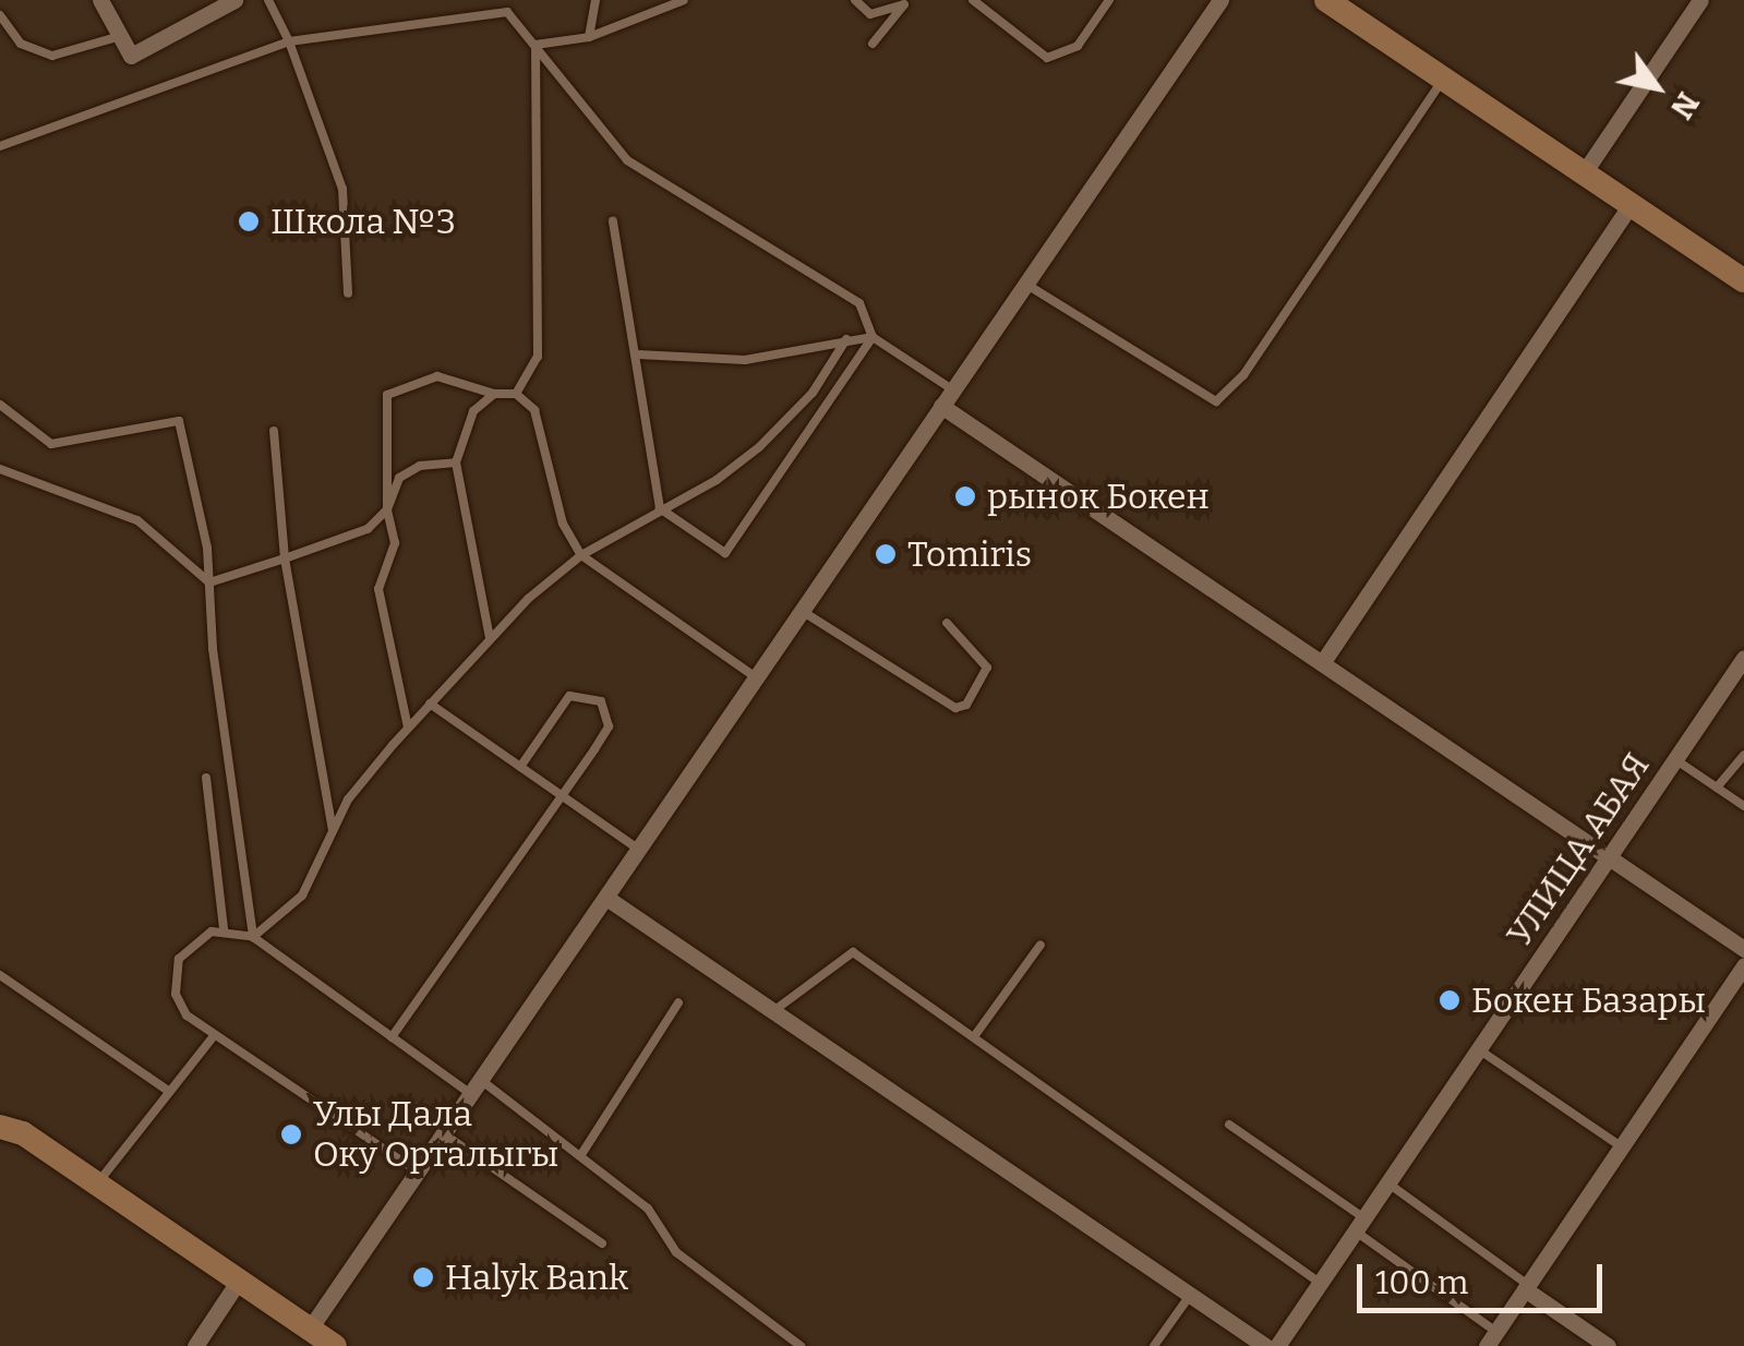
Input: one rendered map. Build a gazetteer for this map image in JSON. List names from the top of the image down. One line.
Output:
{"streets":{"street":["УЛИЦА АБАЯ"]},"places":["Школа №3","рынок Бокен","Tomiris","Бокен Базары","Улы Дала Оку Орталыгы","Halyk Bank"],"scale_bar":"100 m","north":"bottom right"}
